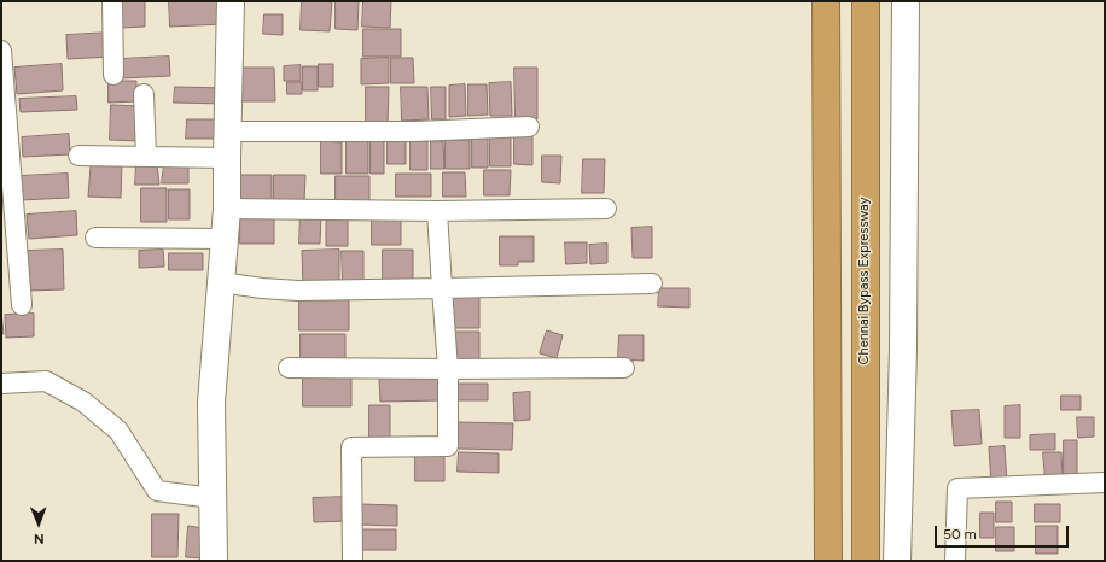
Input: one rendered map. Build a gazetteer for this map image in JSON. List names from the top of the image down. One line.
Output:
{"streets":{"highway":["Chennai Bypass Expressway"]},"scale_bar":"50 m","north":"bottom"}
